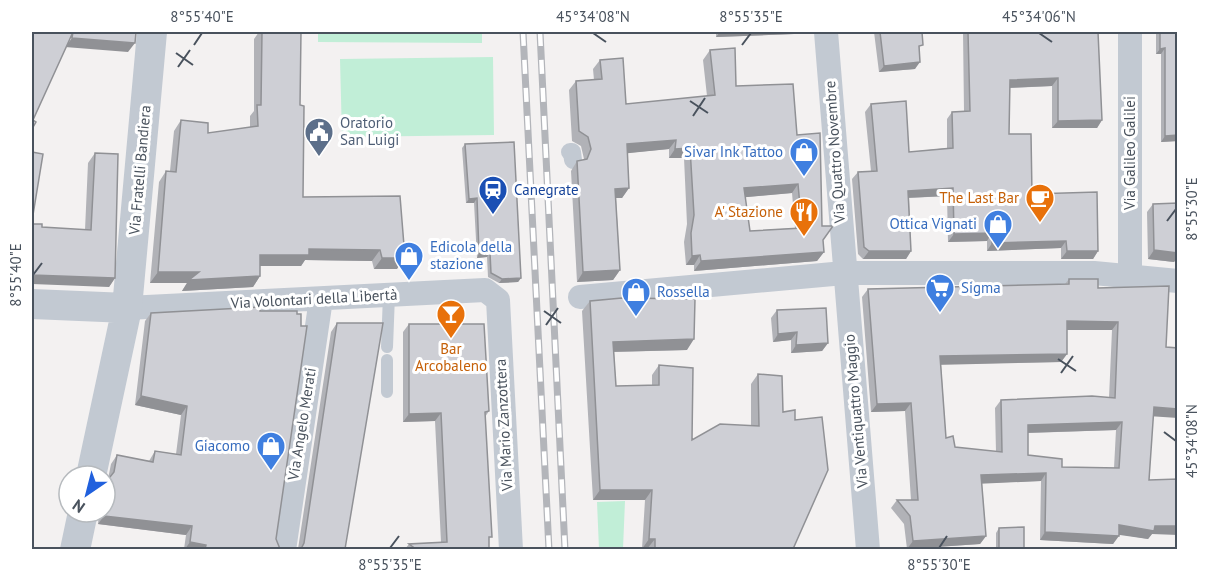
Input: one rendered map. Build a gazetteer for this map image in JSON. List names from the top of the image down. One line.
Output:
{"streets":{"street":["Via Quattro Novembre","Via Galileo Galilei","Via Fratelli Bandiera","Via Volontari della Libertà","Via Ventiquattro Maggio","Via Angelo Merati","Via Mario Zanzottera"]},"crossings":[["Via Quattro Novembre","Via Ventiquattro Maggio"],["Via Fratelli Bandiera","Via Volontari della Libertà"],["Via Volontari della Libertà","Via Angelo Merati"],["Via Volontari della Libertà","Via Mario Zanzottera"]],"places":{"public building":["Oratorio San Luigi"],"shop":["Sivar Ink Tattoo","Ottica Vignati","Edicola della stazione","Rossella","Giacomo"],"station":["Canegrate"],"cafe":["The Last Bar"],"restaurant":["A' Stazione"],"supermarket":["Sigma"],"bar":["Bar Arcobaleno"]},"north":"bottom left","coordinates":["8°55'40\"E","45°34'08\"N","8°55'35\"E","45°34'06\"N","8°55'30\"E"]}
